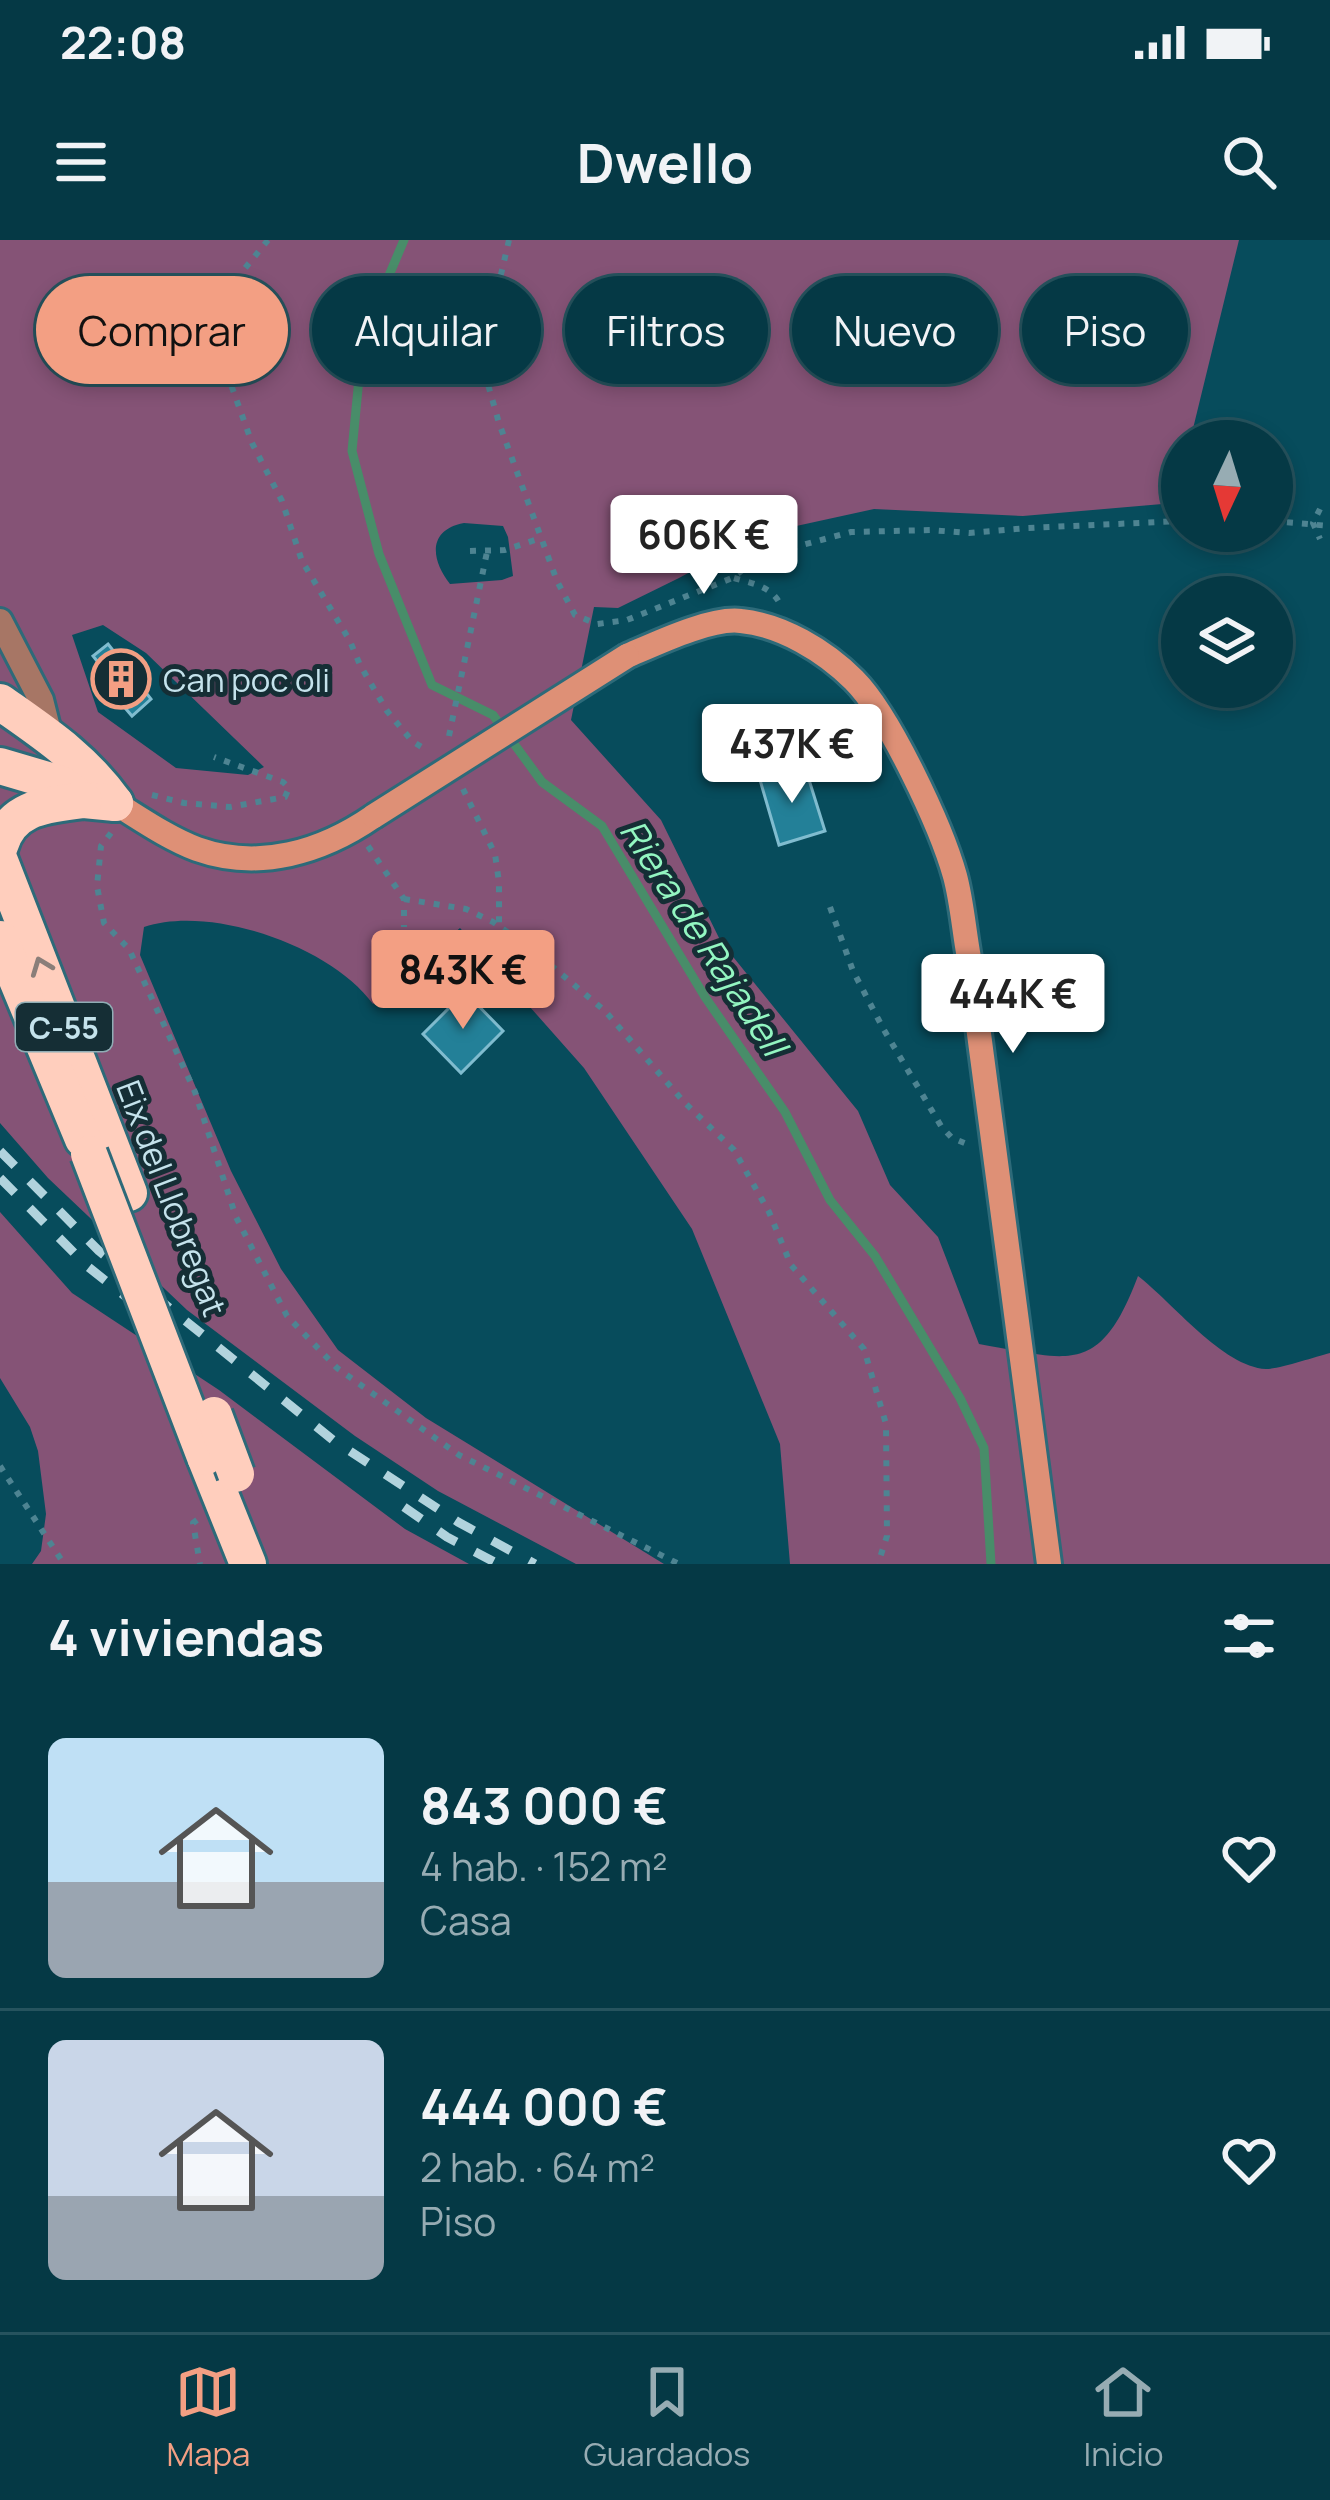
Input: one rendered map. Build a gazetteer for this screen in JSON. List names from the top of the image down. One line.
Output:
{"streets":{"highway":["C-55","Eix del Llobregat"]},"water":["Riera de Rajadell"],"places":{"building":["Can poc oli"]},"north":"bottom","page":{"status":"22:08","header":"Dwello","chip":["Comprar","Alquilar","Filtros","Nuevo","Piso"],"price":["606K €","437K €","843K €","444K €"],"heading":"4 viviendas","list":[{"name":"843 000 €","note":"4 hab. · 152 m² · Casa"},{"name":"444 000 €","note":"2 hab. · 64 m² · Piso"}],"tabs":["Mapa","Guardados","Inicio"]}}
